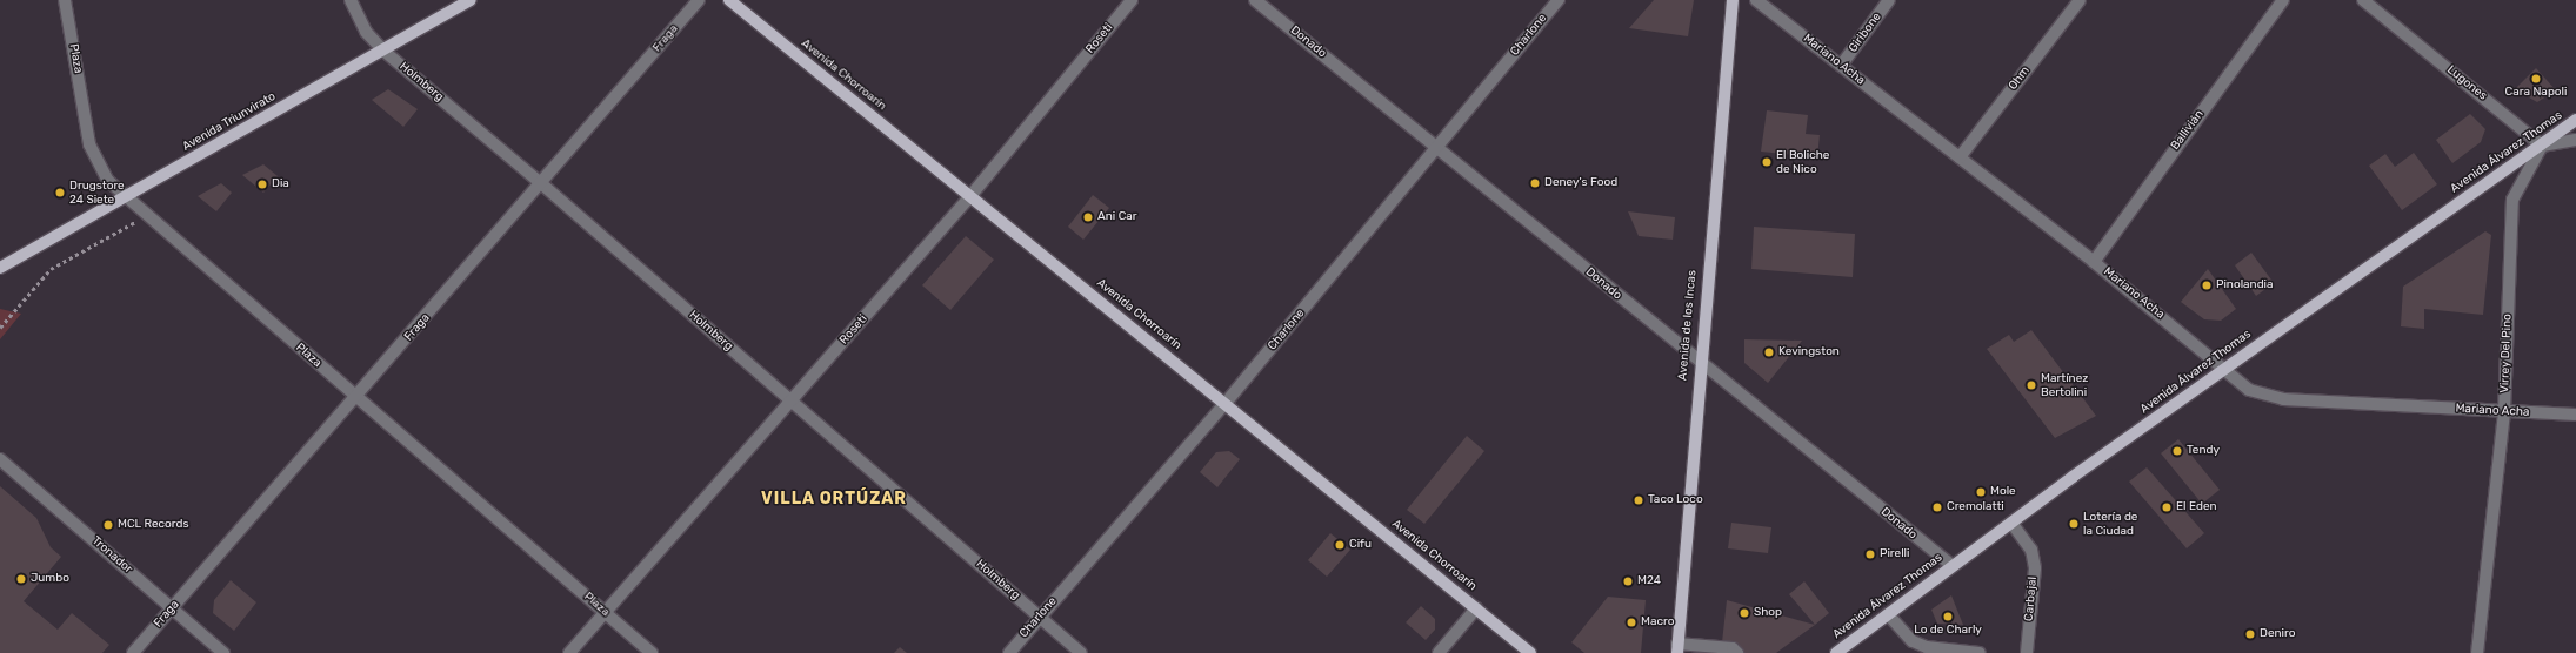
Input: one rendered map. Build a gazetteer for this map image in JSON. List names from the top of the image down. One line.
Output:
{"streets":{"main road":["Avenida Chorroarín","Avenida Triunvirato","Avenida Álvarez Thomas","Avenida de los Incas"],"street":["Giribone","Charlone","Fraga","Roseti","Donado","Plaza","Mariano Acha","Ohm","Holmberg","Lugones","Ballivián","Virrey Del Pino","Tronador","Carbajal"]},"crossings":[["Giribone","Mariano Acha"],["Charlone","Donado"],["Charlone","Avenida Chorroarín"],["Charlone","Holmberg"],["Fraga","Plaza"],["Fraga","Holmberg"],["Fraga","Tronador"],["Roseti","Plaza"],["Roseti","Avenida Chorroarín"],["Roseti","Holmberg"],["Donado","Avenida Álvarez Thomas"],["Donado","Avenida de los Incas"],["Plaza","Avenida Triunvirato"],["Mariano Acha","Ohm"],["Mariano Acha","Ballivián"],["Mariano Acha","Avenida Álvarez Thomas"],["Mariano Acha","Virrey Del Pino"],["Holmberg","Avenida Triunvirato"],["Lugones","Avenida Álvarez Thomas"],["Lugones","Virrey Del Pino"],["Avenida Álvarez Thomas","Virrey Del Pino"],["Avenida Álvarez Thomas","Carbajal"]],"districts":["VILLA ORTÚZAR"],"places":["Cara Napoli","El Boliche de Nico","Deney's Food","Dia","Drugstore 24 Siete","Ani Car","Pinolandia","Kevingston","Martínez Bertolini","Tendy","Mole","Taco Loco","Cremolatti","El Eden","Lotería de la Ciudad","MCL Records","Cifu","Pirelli","Jumbo","M24","Shop","Lo de Charly","Macro","Deniro"]}
